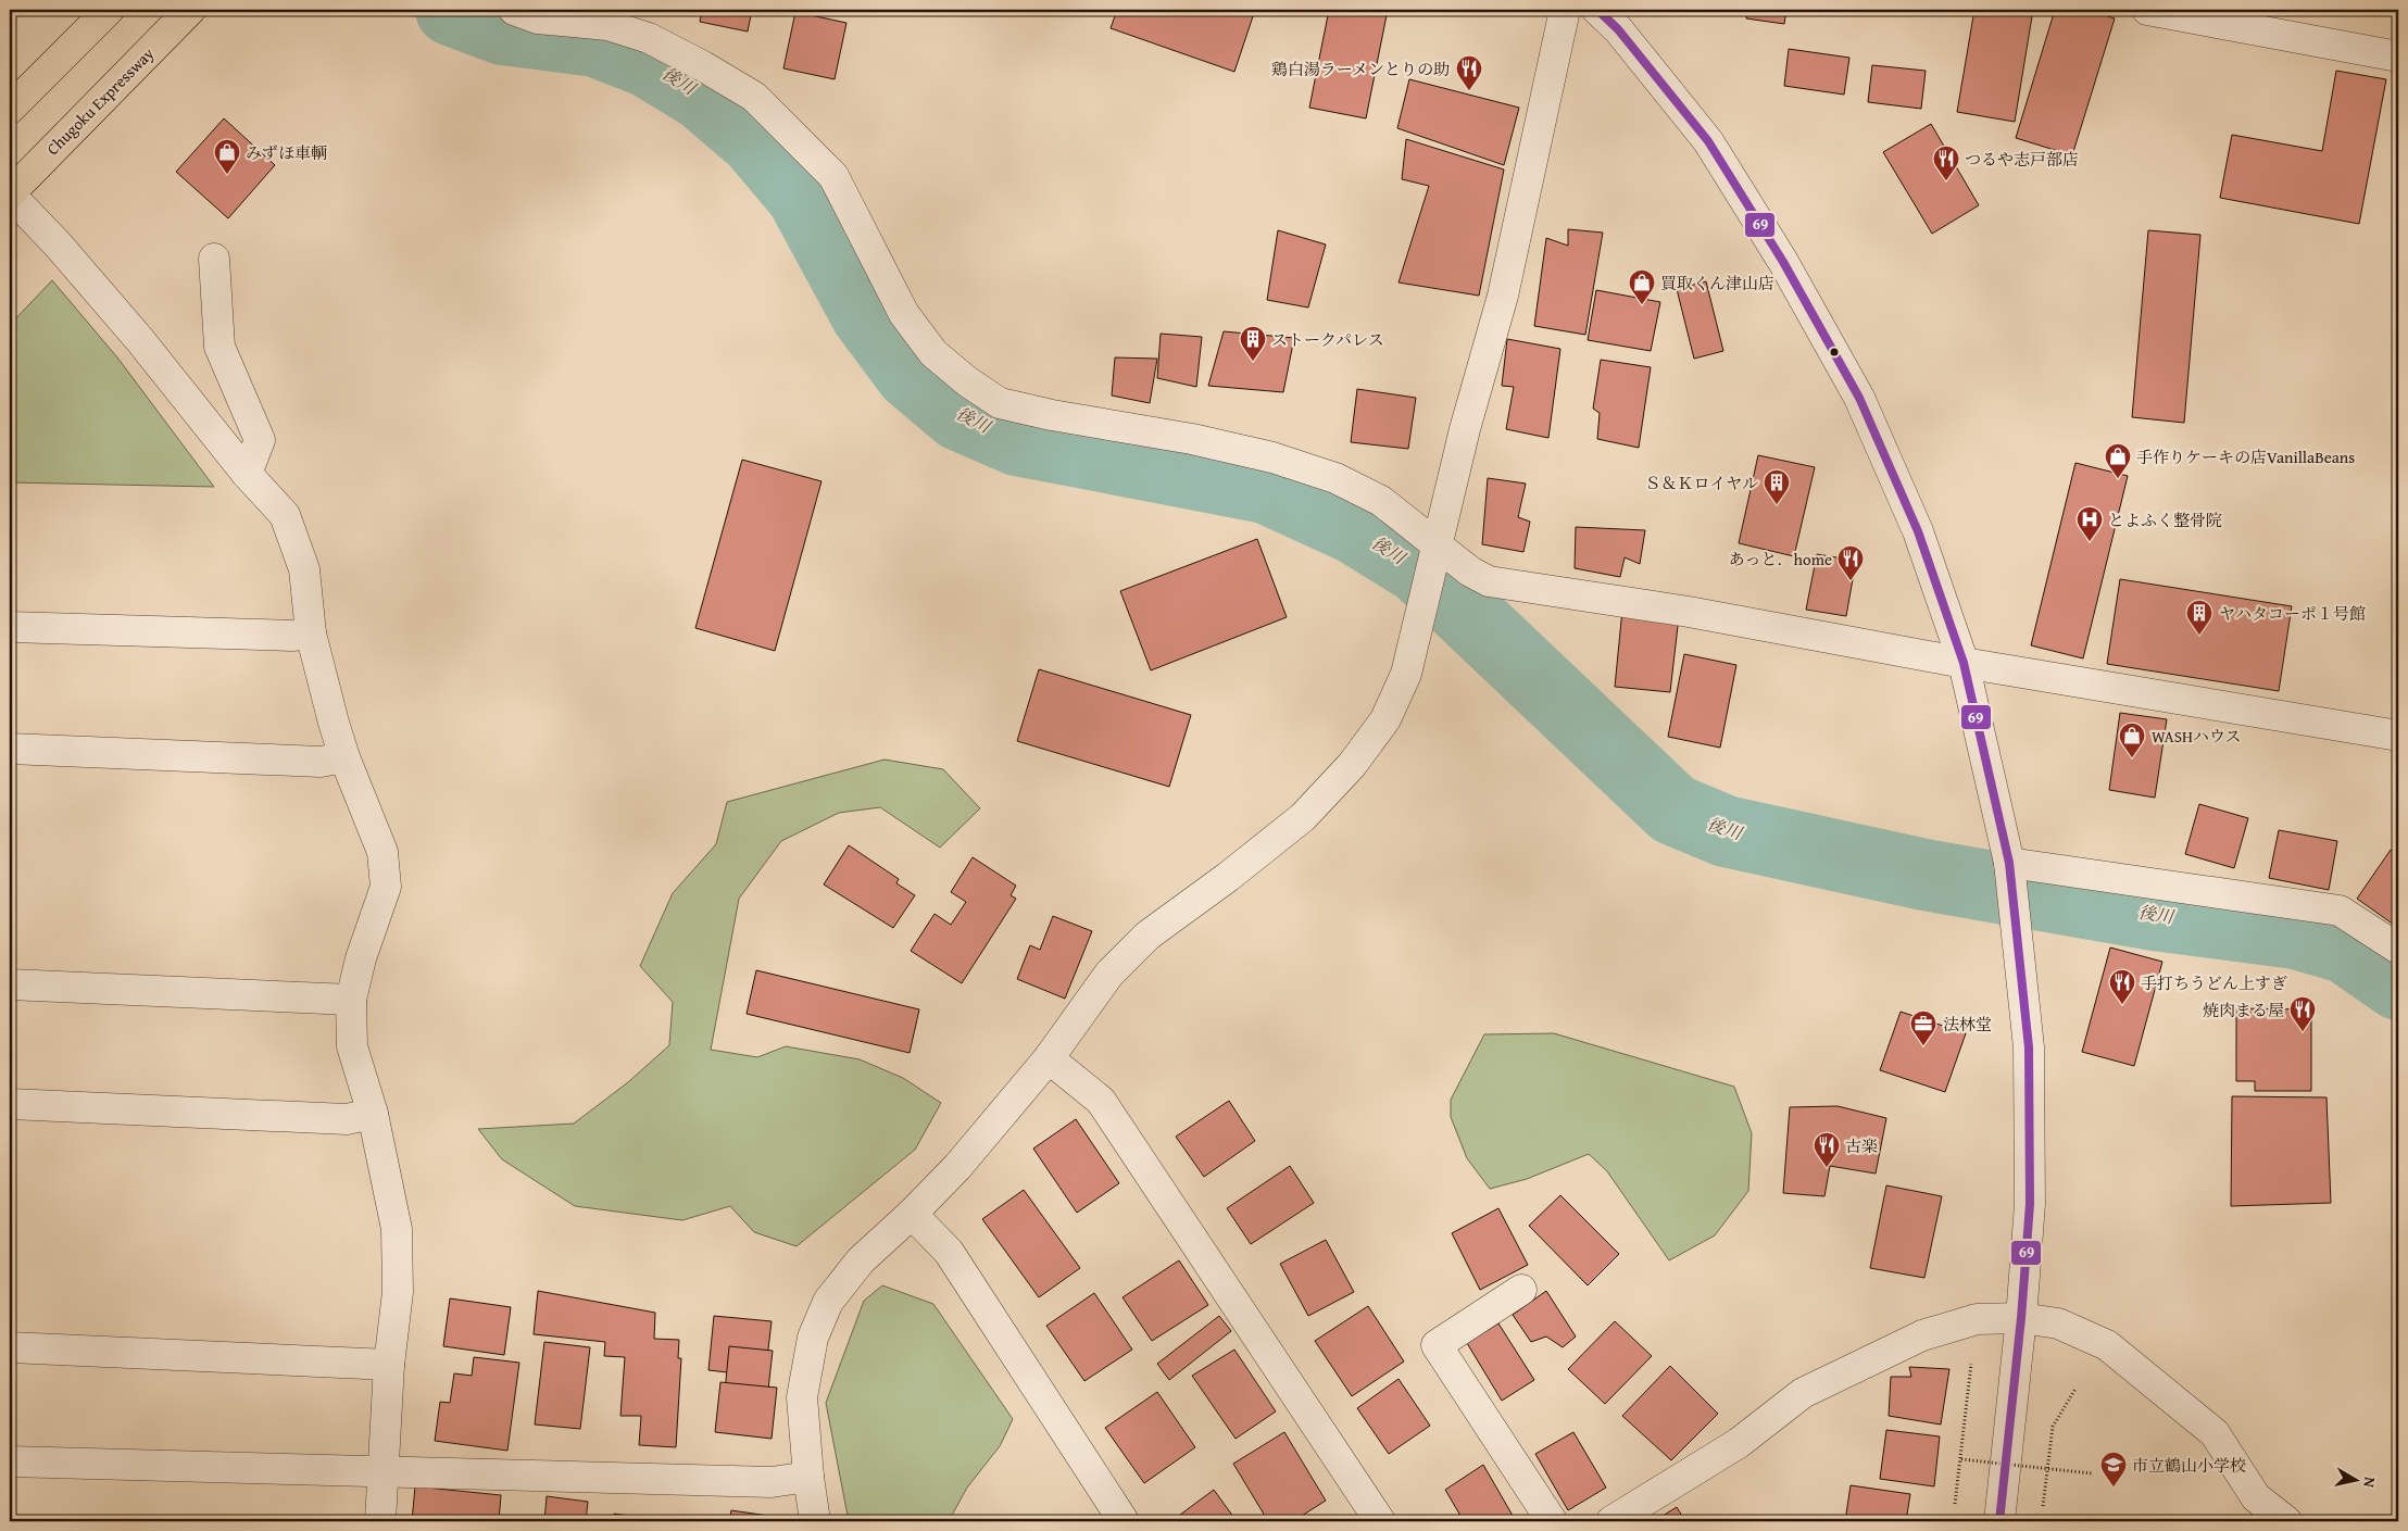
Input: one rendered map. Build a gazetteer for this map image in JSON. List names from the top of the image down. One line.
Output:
{"streets":{"highway":["Chugoku Expressway"]},"water":["後川"],"places":{"restaurant":["鶏白湯ラーメンとりの助","つるや志戸部店","あっと．home","手打ちうどん上すぎ","焼肉まる屋","古楽"],"shop":["みずほ車輌","買取くん津山店","手作りケーキの店VanillaBeans","WASHハウス"],"building":["ストークパレス","Ｓ＆Ｋロイヤル","ヤハタコーポ１号館"],"hospital":["とよふく整骨院"],"office":["法林堂"],"school or university":["市立鶴山小学校"]},"lines":["transit line 69"],"north":"right"}
